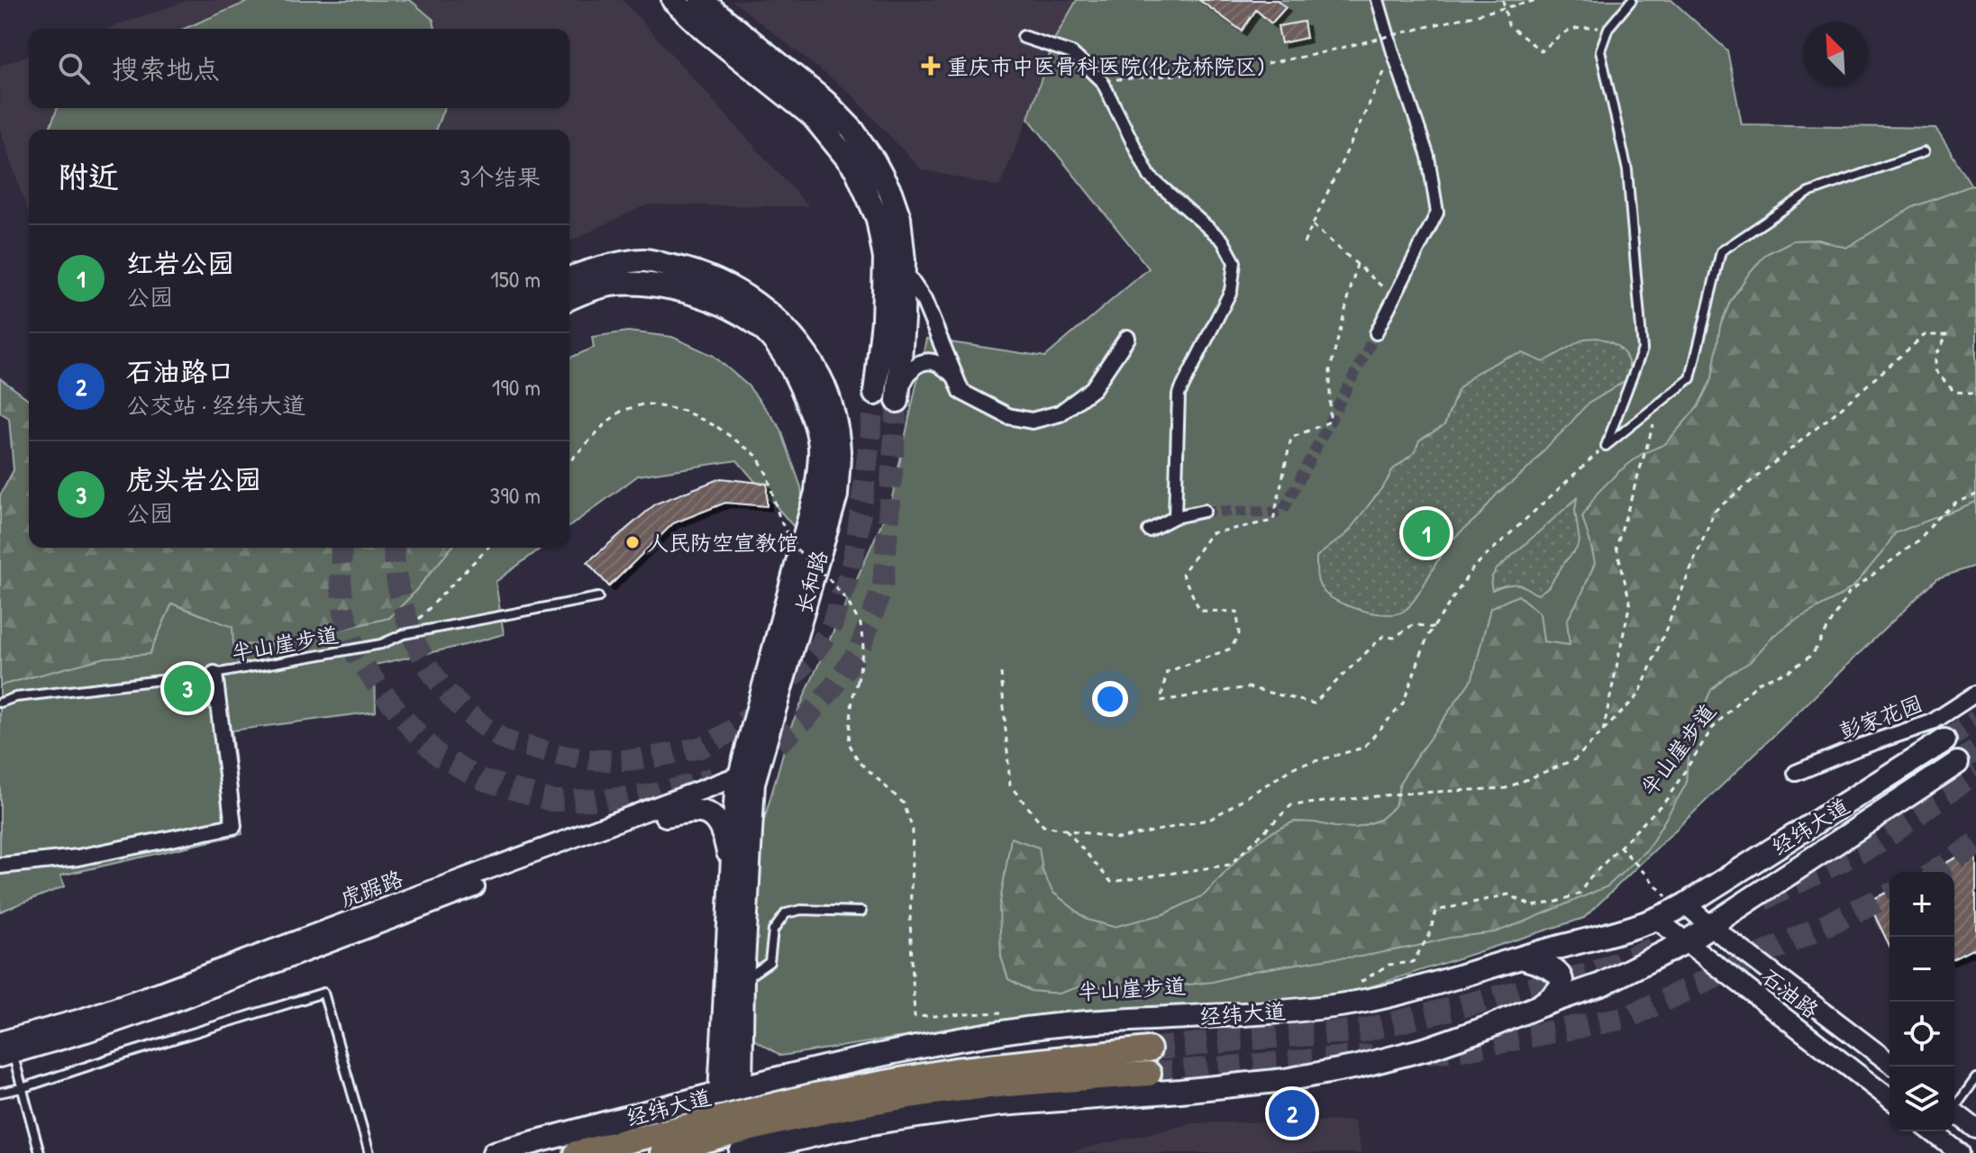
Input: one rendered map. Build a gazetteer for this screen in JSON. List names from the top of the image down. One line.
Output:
{"streets":{"main road":["长和路","经纬大道"],"street":["彭家花园","虎踞路","石油路"],"lane":["半山崖步道"]},"crossings":[["长和路","经纬大道"],["长和路","虎踞路"],["经纬大道","石油路"]],"places":{"health":["重庆市中医骨科医院(化龙桥院区)"],"other":["人民防空宣教馆"]},"north":"top left","page":{"search":"搜索地点","heading":["附近","3个结果"],"list":[{"mark":"1","name":"红岩公园","note":"公园","value":"150 m"},{"mark":"2","name":"石油路口","note":"公交站 · 经纬大道","value":"190 m"},{"mark":"3","name":"虎头岩公园","note":"公园","value":"390 m"}],"pins":["1","3","2"],"map_buttons":["+","−"]}}
